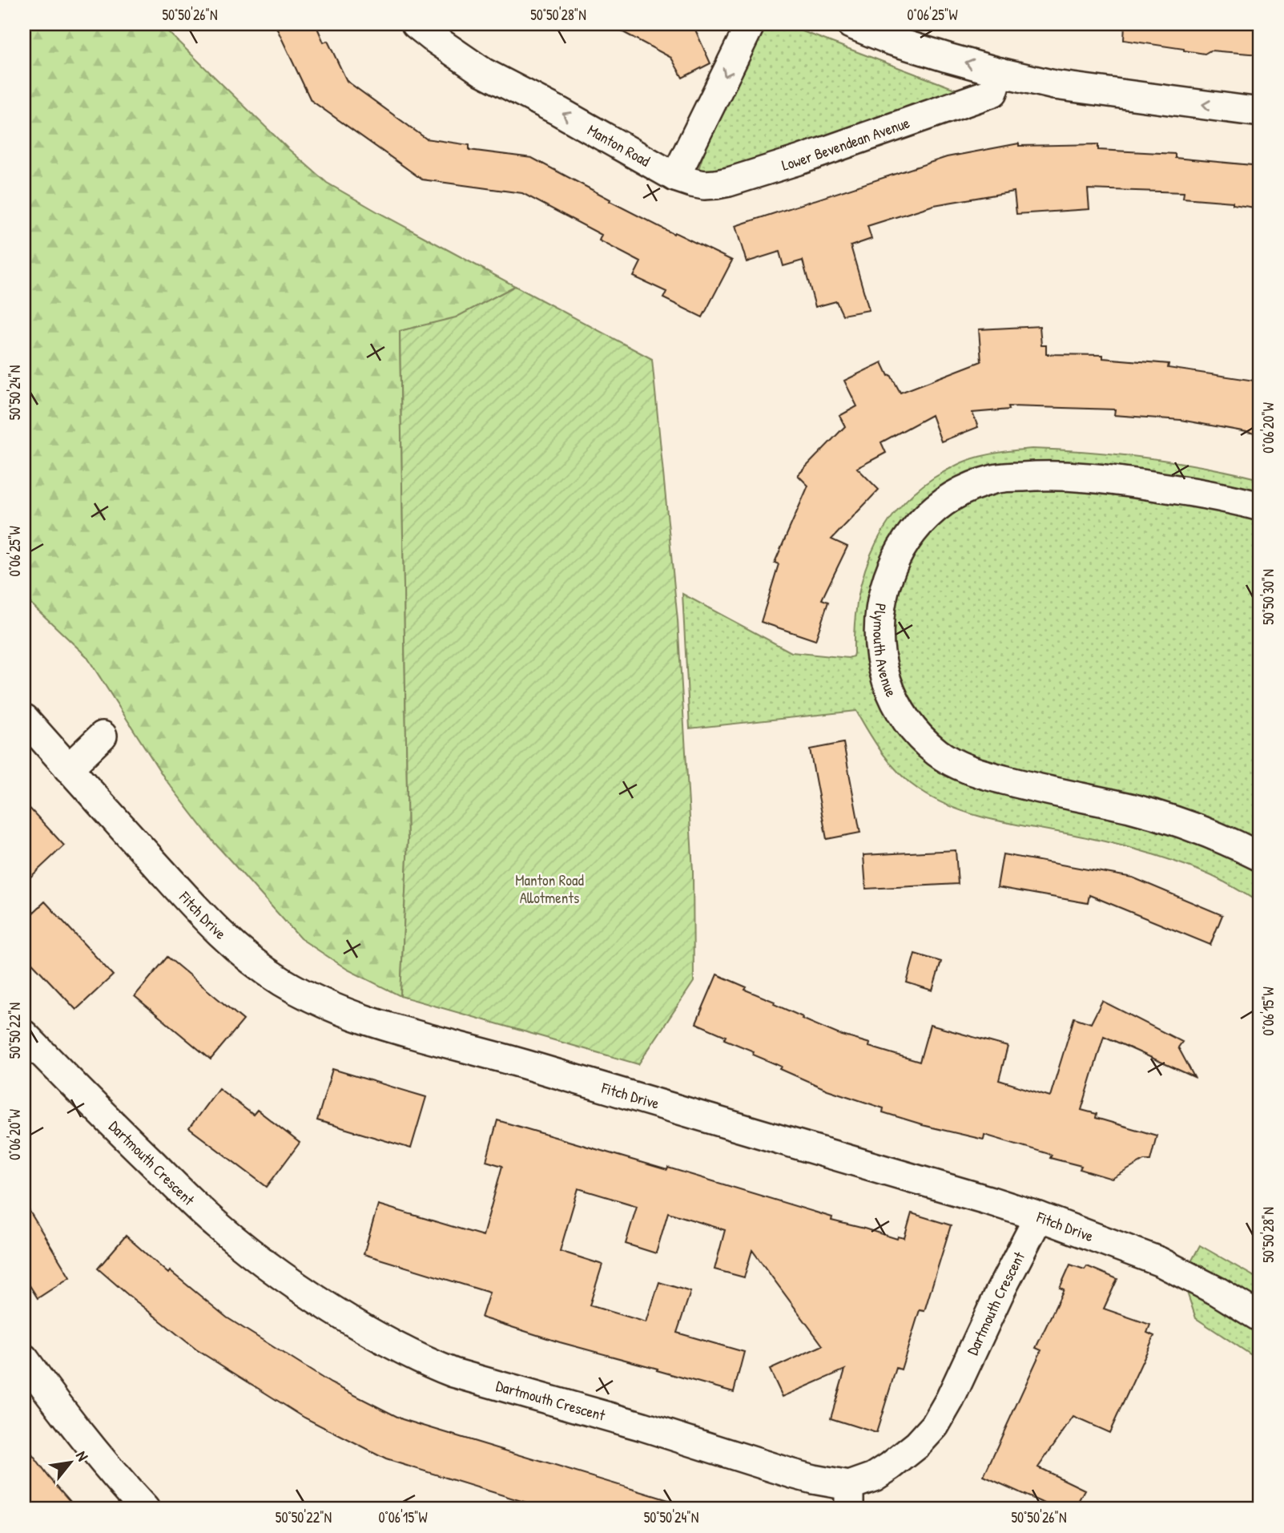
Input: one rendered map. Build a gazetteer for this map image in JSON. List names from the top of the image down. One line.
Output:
{"streets":{"street":["Lower Bevendean Avenue","Manton Road","Plymouth Avenue","Fitch Drive","Dartmouth Crescent"]},"crossings":[["Lower Bevendean Avenue","Manton Road"],["Fitch Drive","Dartmouth Crescent"]],"one_way":["Manton Road"],"parks":["Manton Road Allotments"],"north":"top right","coordinates":["50°50'26\"N","50°50'28\"N","0°06'25\"W","50°50'24\"N","0°06'20\"W","50°50'30\"N","0°06'15\"W","50°50'22\"N"]}
